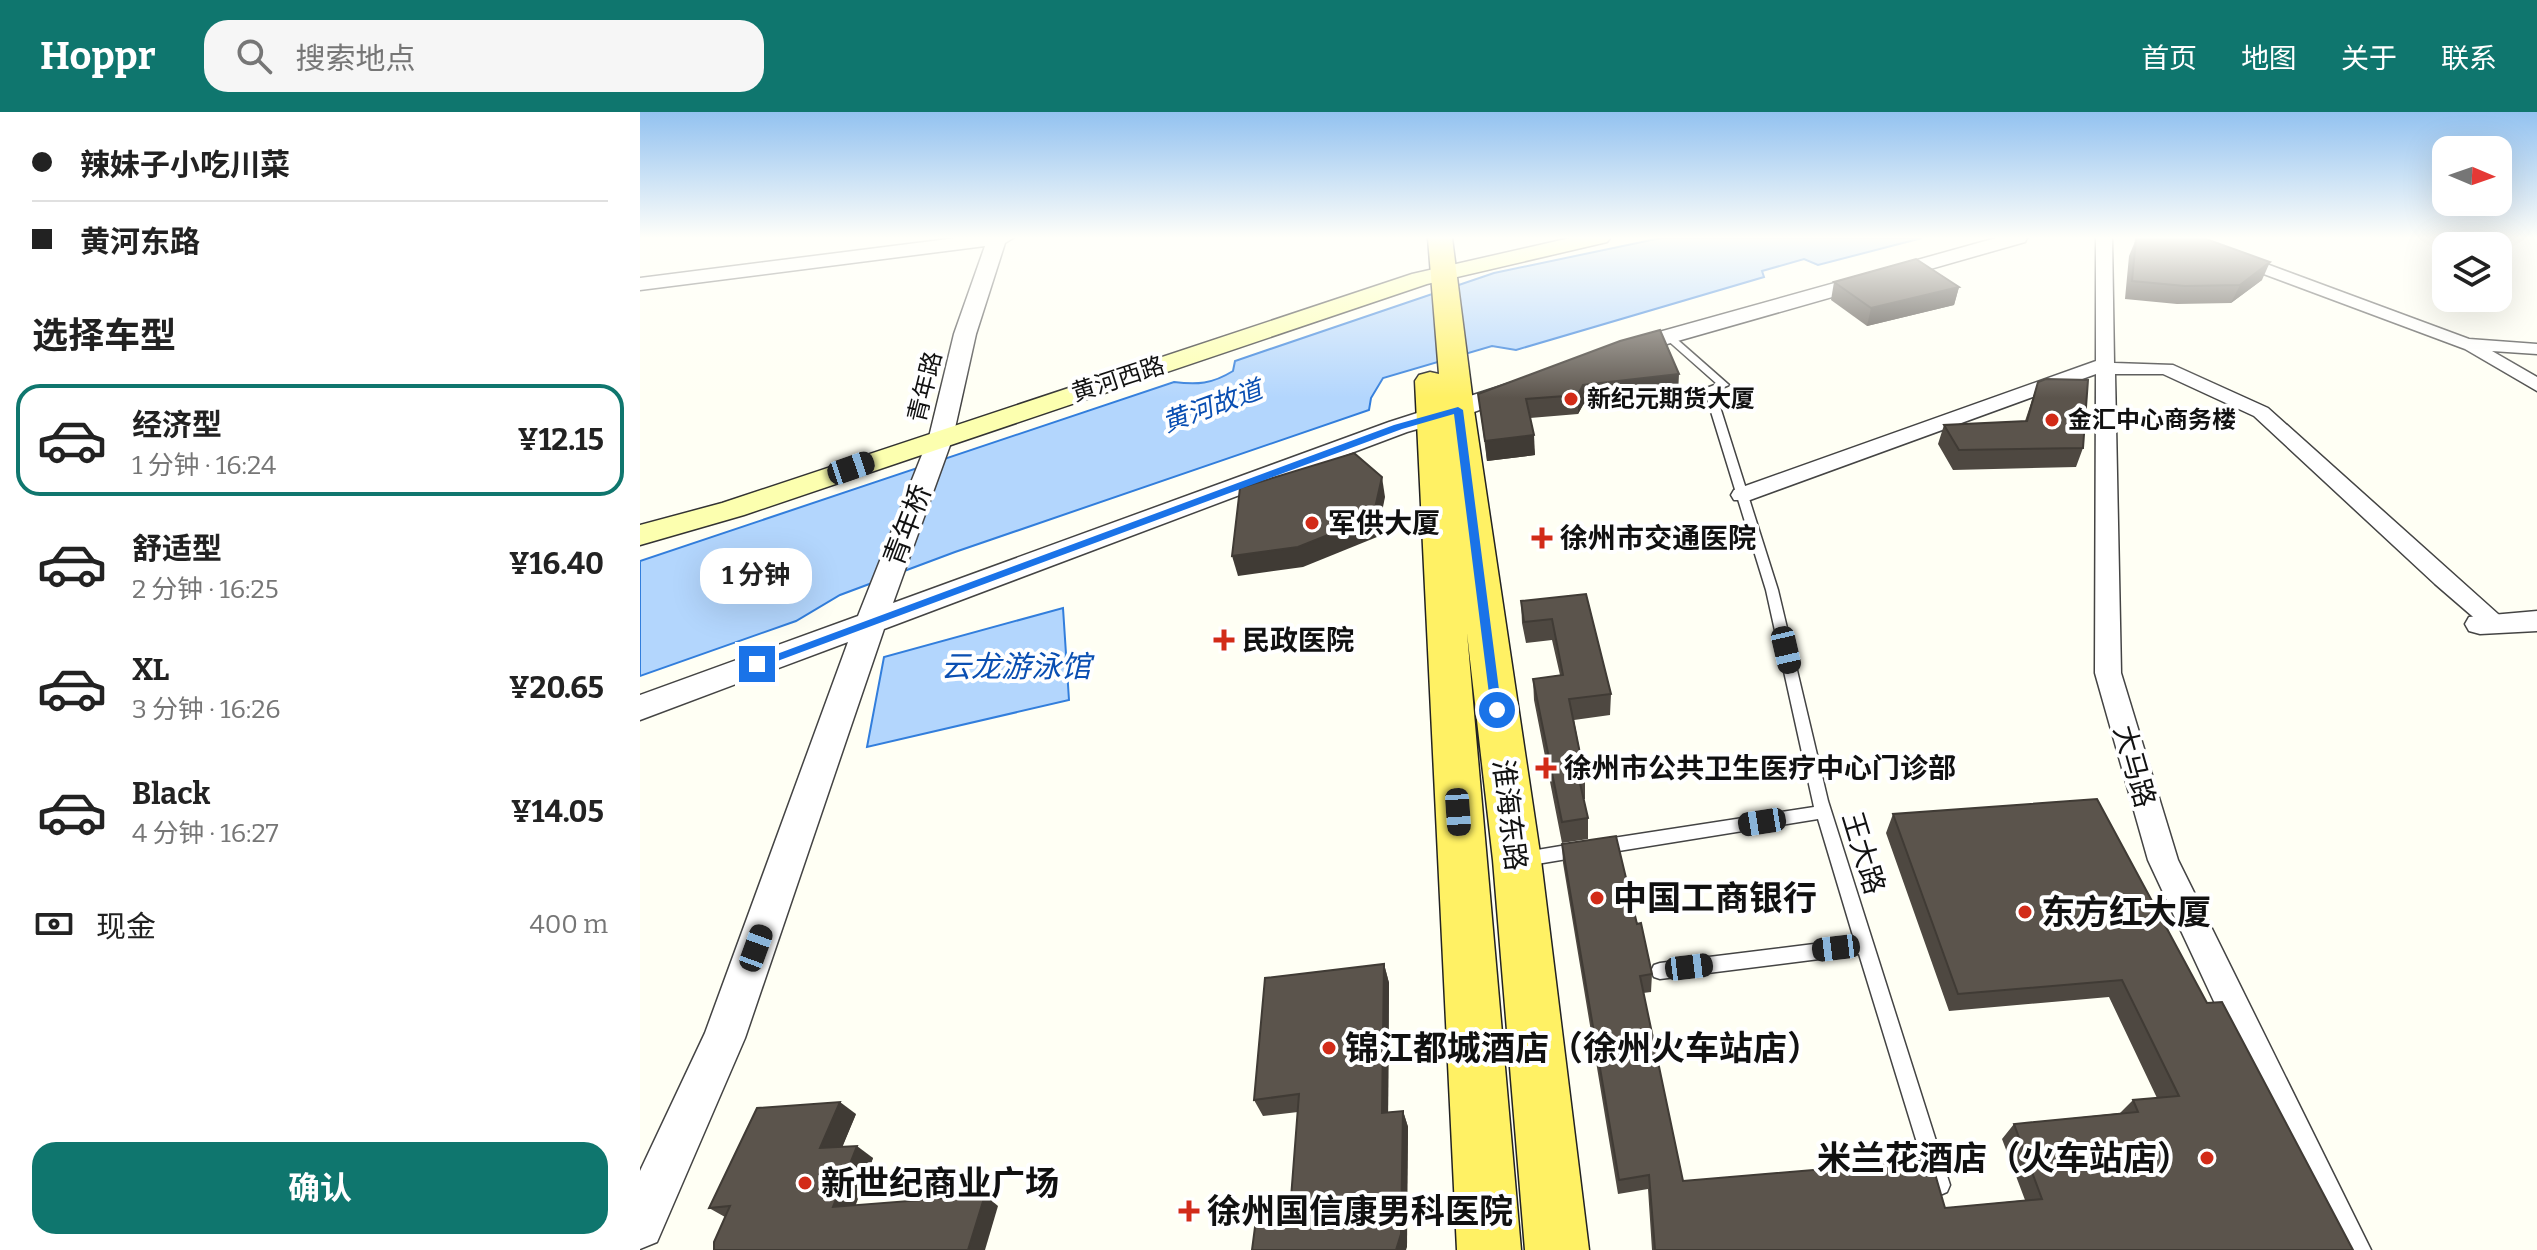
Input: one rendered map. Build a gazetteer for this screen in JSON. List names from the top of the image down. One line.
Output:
{"streets":{"main road":["黄河西路","淮海东路"],"street":["青年路","青年桥","大马路"],"lane":["王大路"]},"crossings":[["黄河西路","青年路"],["黄河西路","青年桥"],["青年路","青年桥"]],"water":["黄河故道","云龙游泳馆"],"places":{"other":["新纪元期货大厦","金汇中心商务楼","军供大厦","中国工商银行","东方红大厦","锦江都城酒店（徐州火车站店）","米兰花酒店（火车站店）","新世纪商业广场"],"health":["徐州市交通医院","民政医院","徐州市公共卫生医疗中心门诊部","徐州国信康男科医院"]},"north":"right","page":{"header":"Hoppr","search":"搜索地点","nav":["首页","地图","关于","联系"],"banner":["辣妹子小吃川菜","黄河东路"],"heading":"选择车型","list":[{"name":"经济型","note":"1 分钟 · 16:24","value":"¥12.15"},{"name":"舒适型","note":"2 分钟 · 16:25","value":"¥16.40"},{"name":"XL","note":"3 分钟 · 16:26","value":"¥20.65"},{"name":"Black","note":"4 分钟 · 16:27","value":"¥14.05"}],"bubble":"1 分钟","pay":["现金","400 m"],"buttons":"确认"}}
